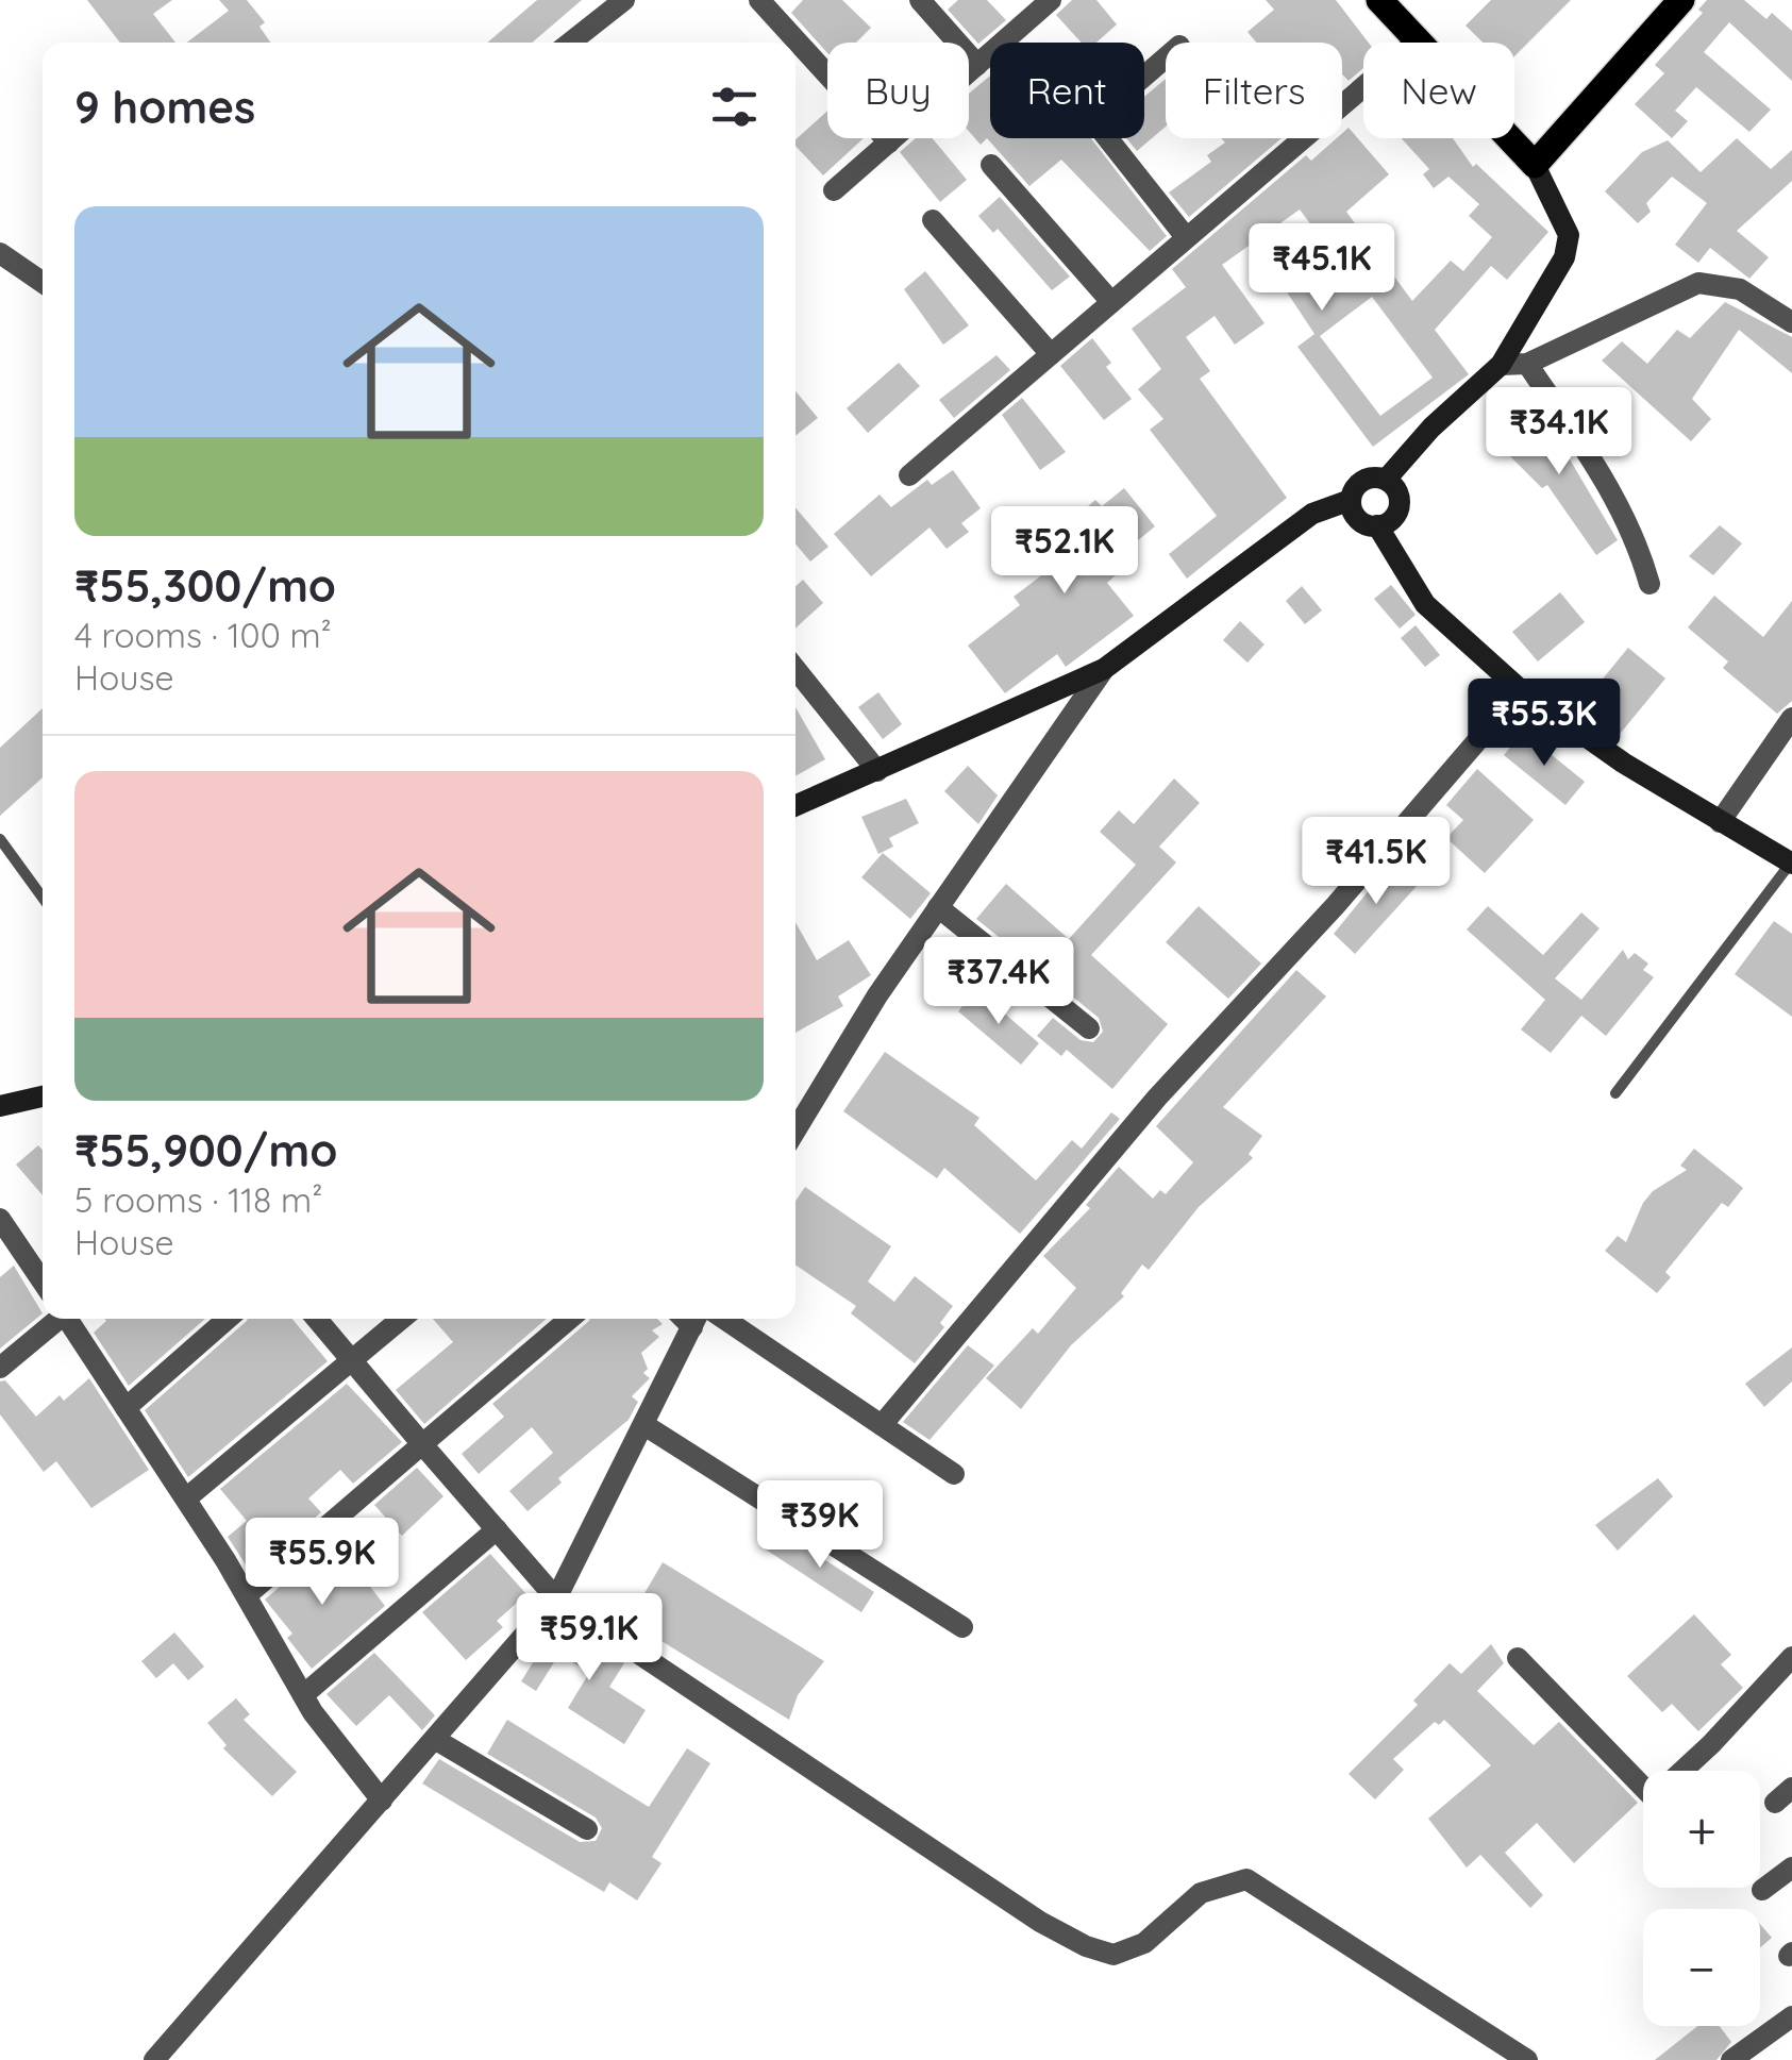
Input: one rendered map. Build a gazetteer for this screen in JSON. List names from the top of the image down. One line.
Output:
{"page":{"chip":["Buy","Rent","Filters","New"],"heading":"9 homes","list":[{"name":"₹55,300/mo","note":"4 rooms · 100 m² · House"},{"name":"₹55,900/mo","note":"5 rooms · 118 m² · House"}],"price":["₹45.1K","₹34.1K","₹52.1K","₹55.3K","₹41.5K","₹37.4K","₹39K","₹55.9K","₹59.1K"],"map_buttons":["+","−"]}}
